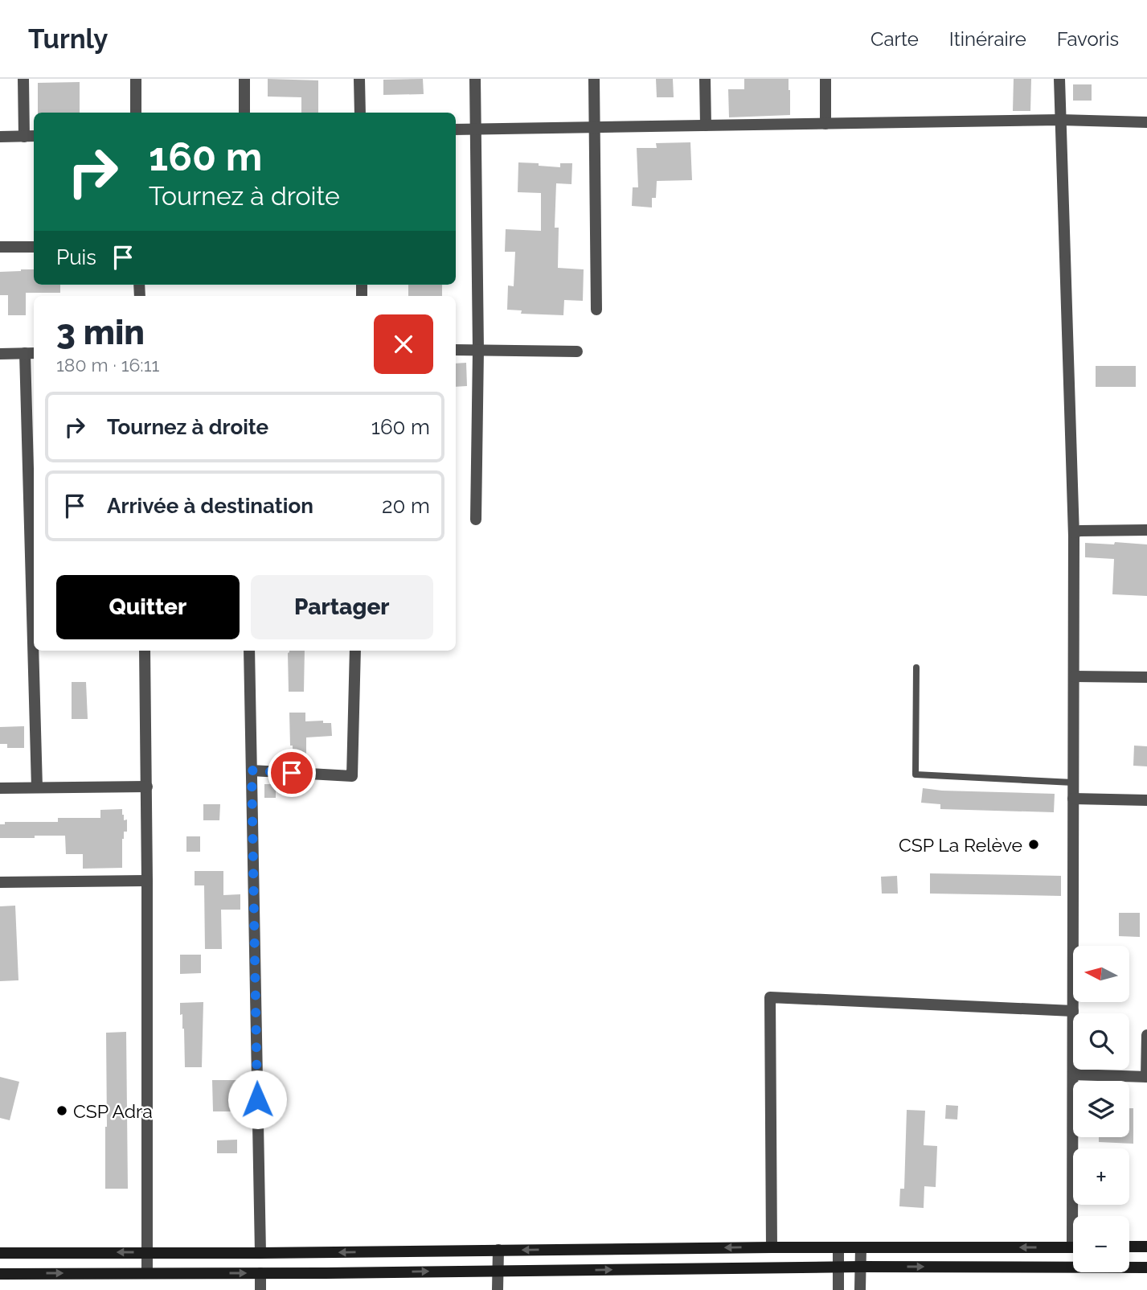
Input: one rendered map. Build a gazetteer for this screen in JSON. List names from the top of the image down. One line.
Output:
{"places":["CSP La Relève","CSP Adra"],"north":"left","page":{"header":"Turnly","nav":["Carte","Itinéraire","Favoris"],"turn":["160 m","Tournez à droite"],"then":"Puis","heading":["3 min","180 m · 16:11"],"list":[{"name":"Tournez à droite","value":"160 m"},{"name":"Arrivée à destination","value":"20 m"}],"buttons":["Quitter","Partager"],"map_buttons":["+","−"]}}
